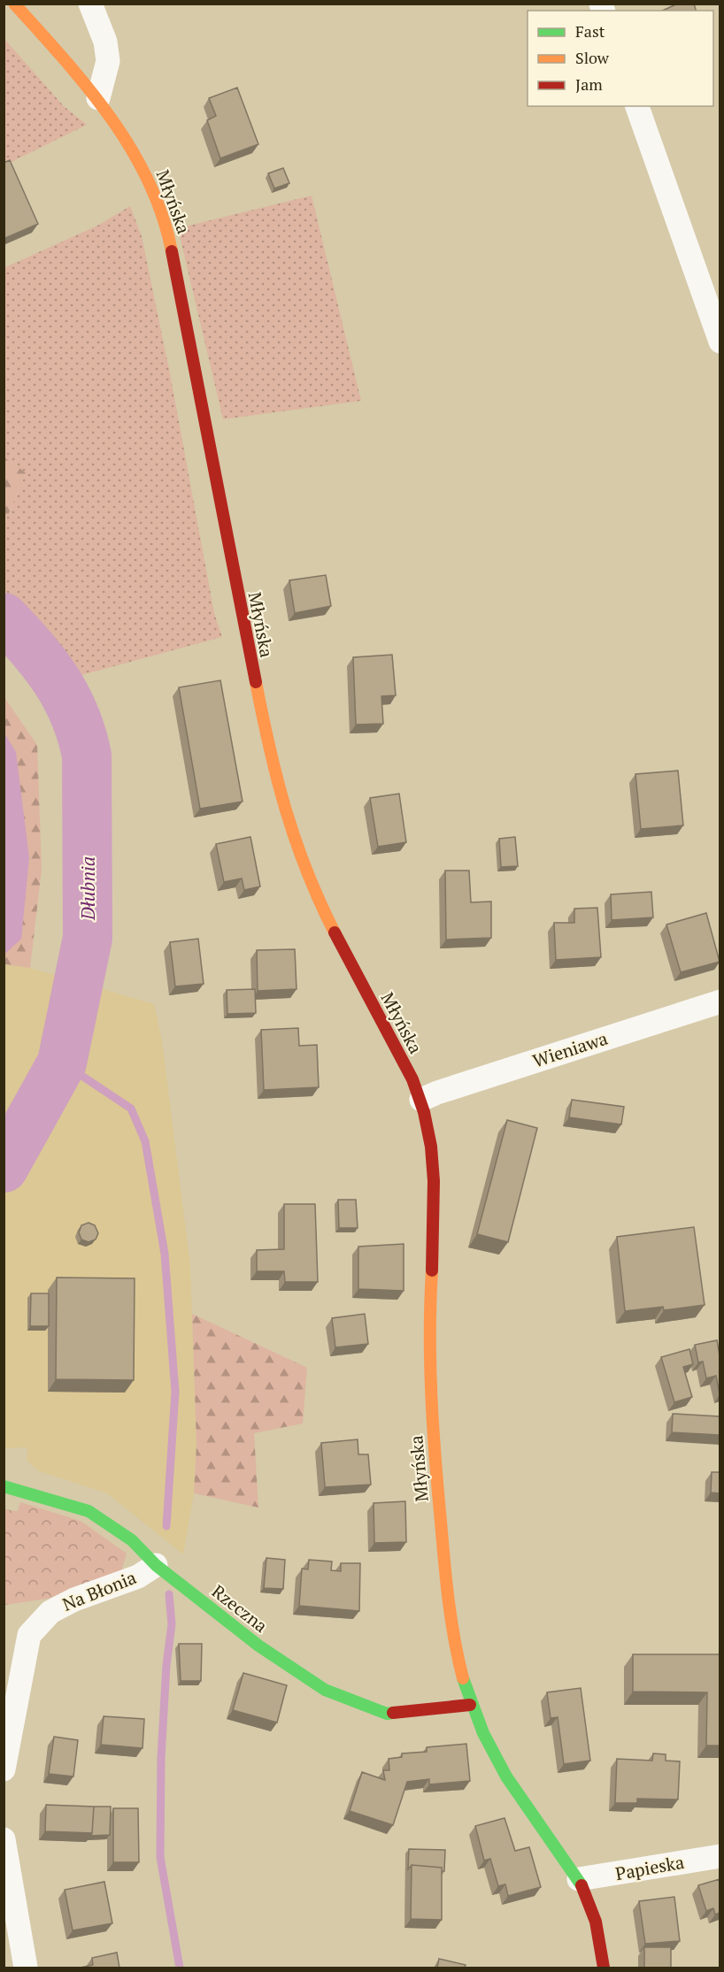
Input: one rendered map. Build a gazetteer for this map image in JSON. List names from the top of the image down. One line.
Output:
{"streets":{"street":["Młyńska","Wieniawa","Na Błonia","Rzeczna","Papieska"]},"crossings":[["Młyńska","Wieniawa"],["Młyńska","Rzeczna"],["Młyńska","Papieska"],["Na Błonia","Rzeczna"]],"water":["Dłubnia"],"legend":["Fast","Slow","Jam"]}
